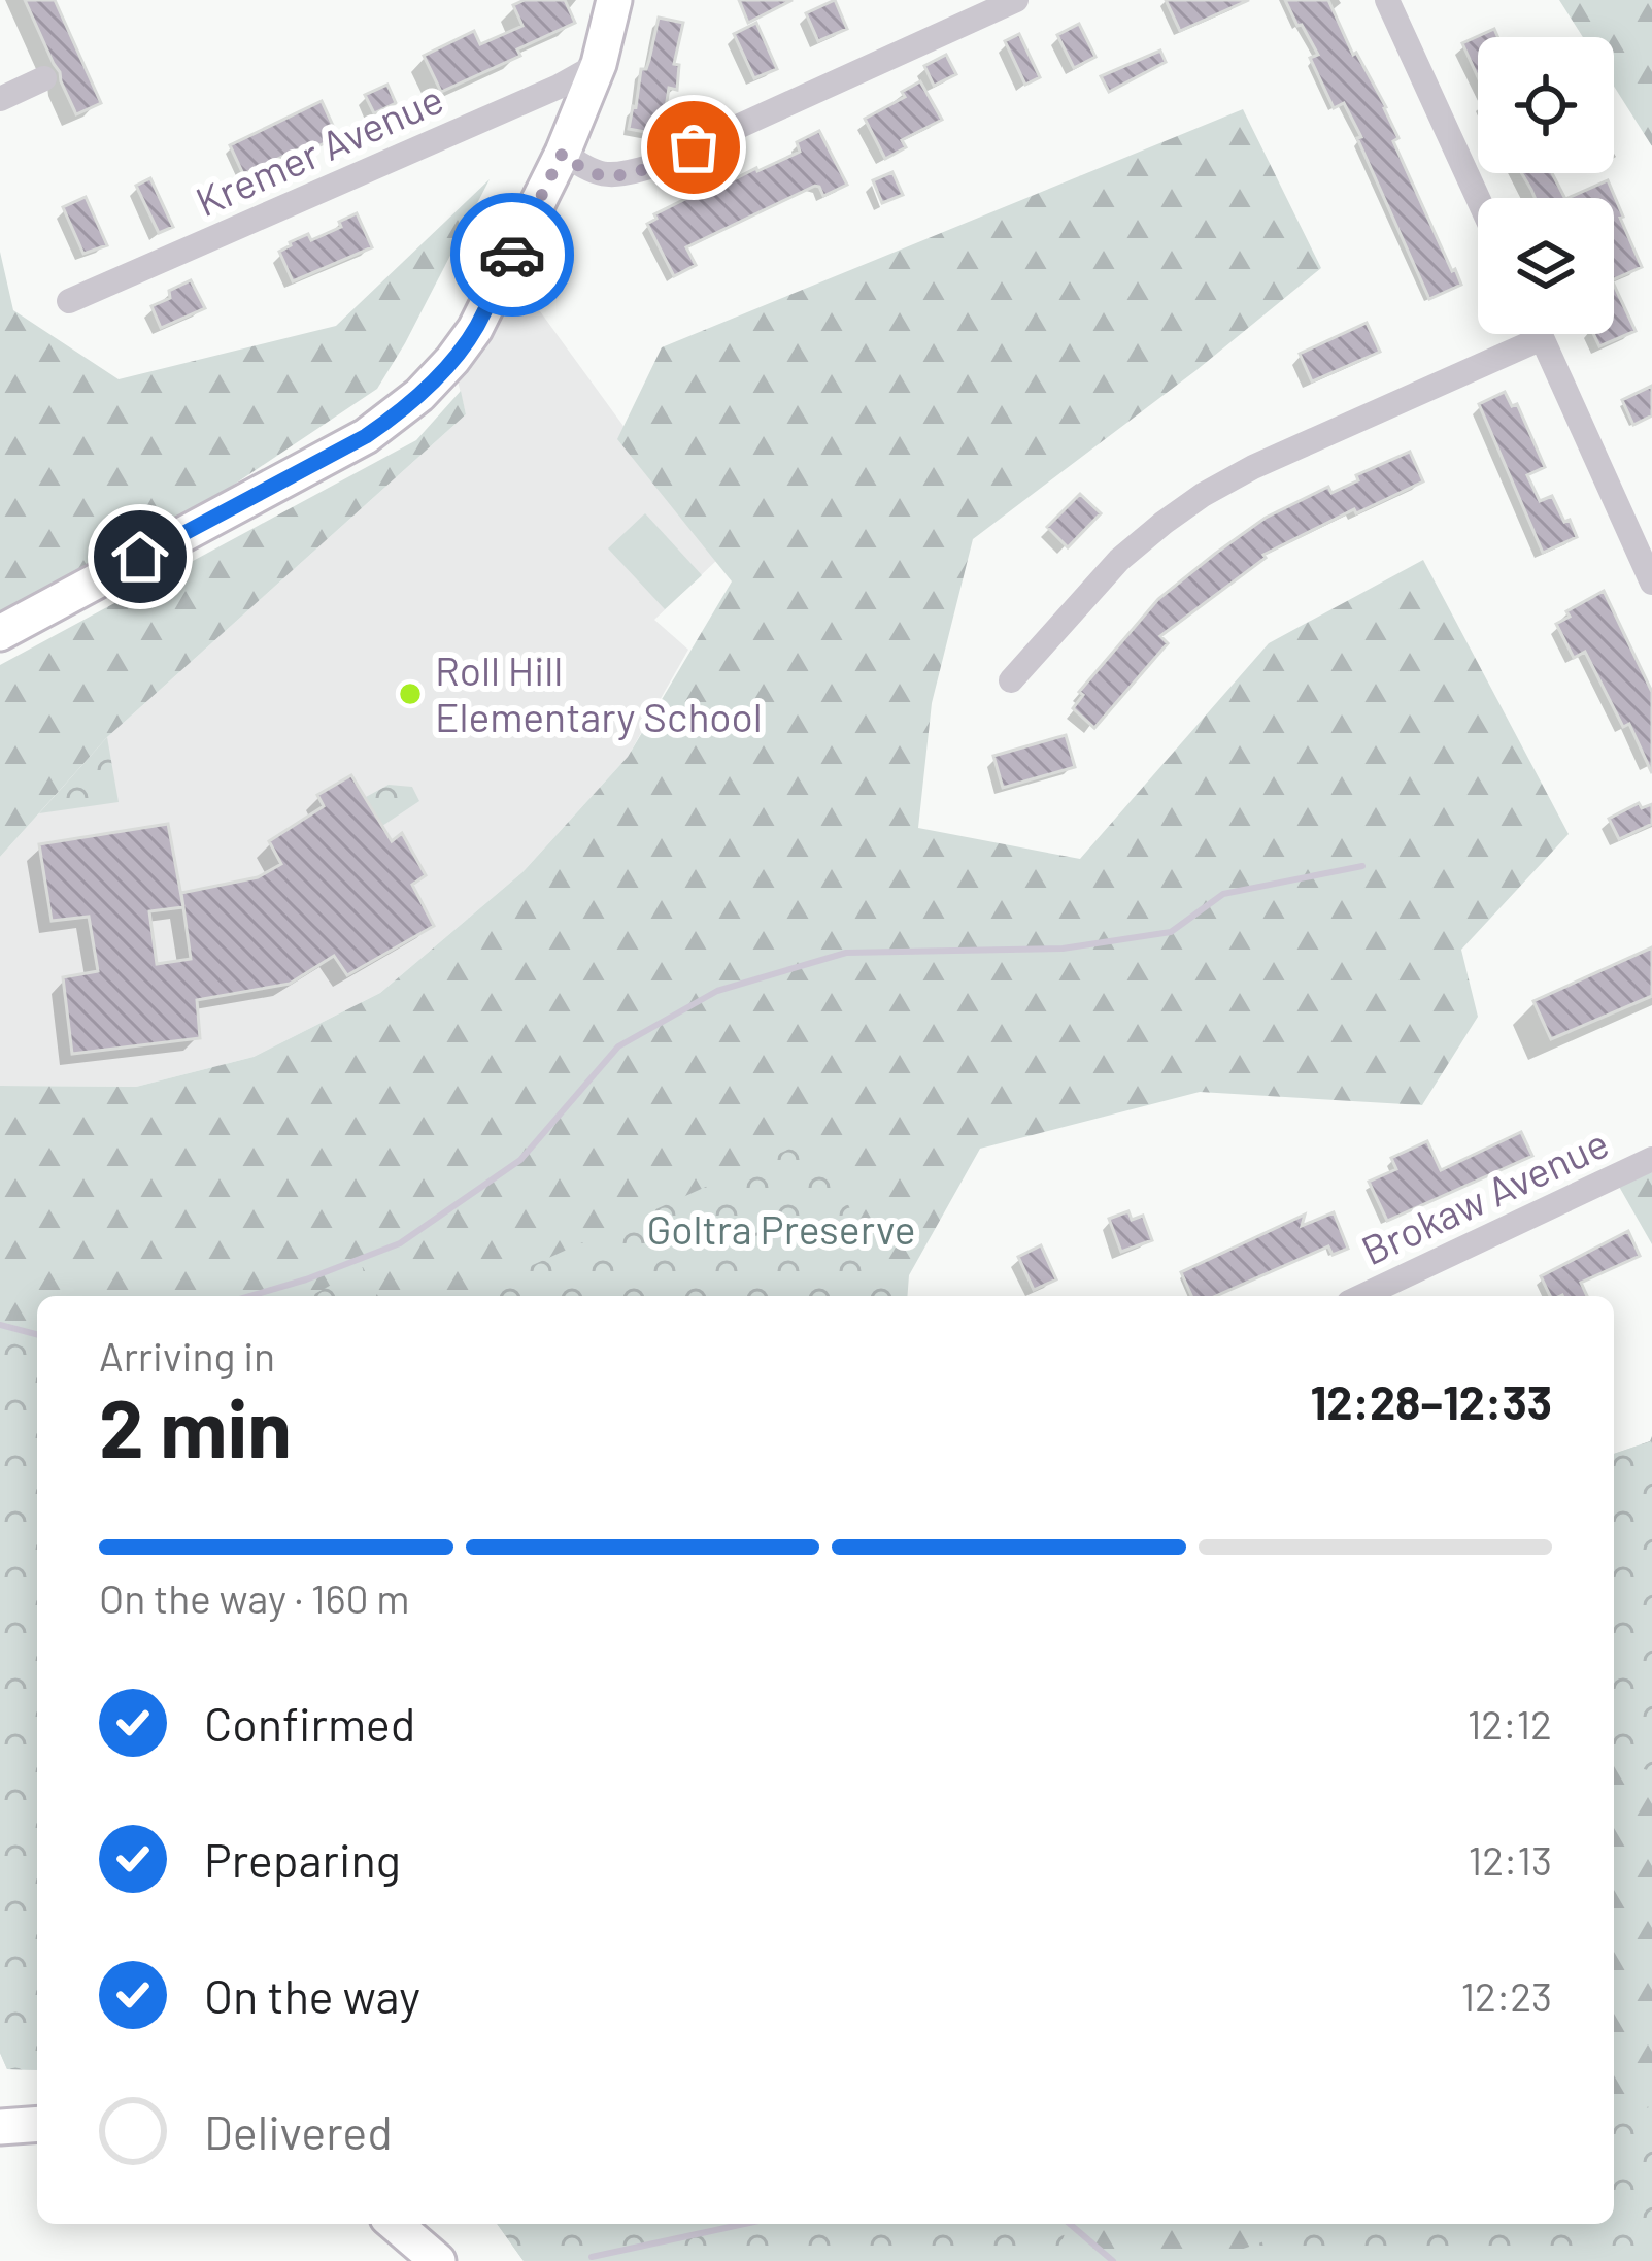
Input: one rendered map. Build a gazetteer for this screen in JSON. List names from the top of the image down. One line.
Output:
{"streets":{"street":["Kremer Avenue","Brokaw Avenue"]},"parks":["Goltra Preserve"],"places":["Roll Hill Elementary School"],"page":{"heading":["2 min","Arriving in","12:28–12:33"],"bar":"On the way · 160 m","list":[["Confirmed","12:12"],["Preparing","12:13"],["On the way","12:23"],"Delivered"]}}
